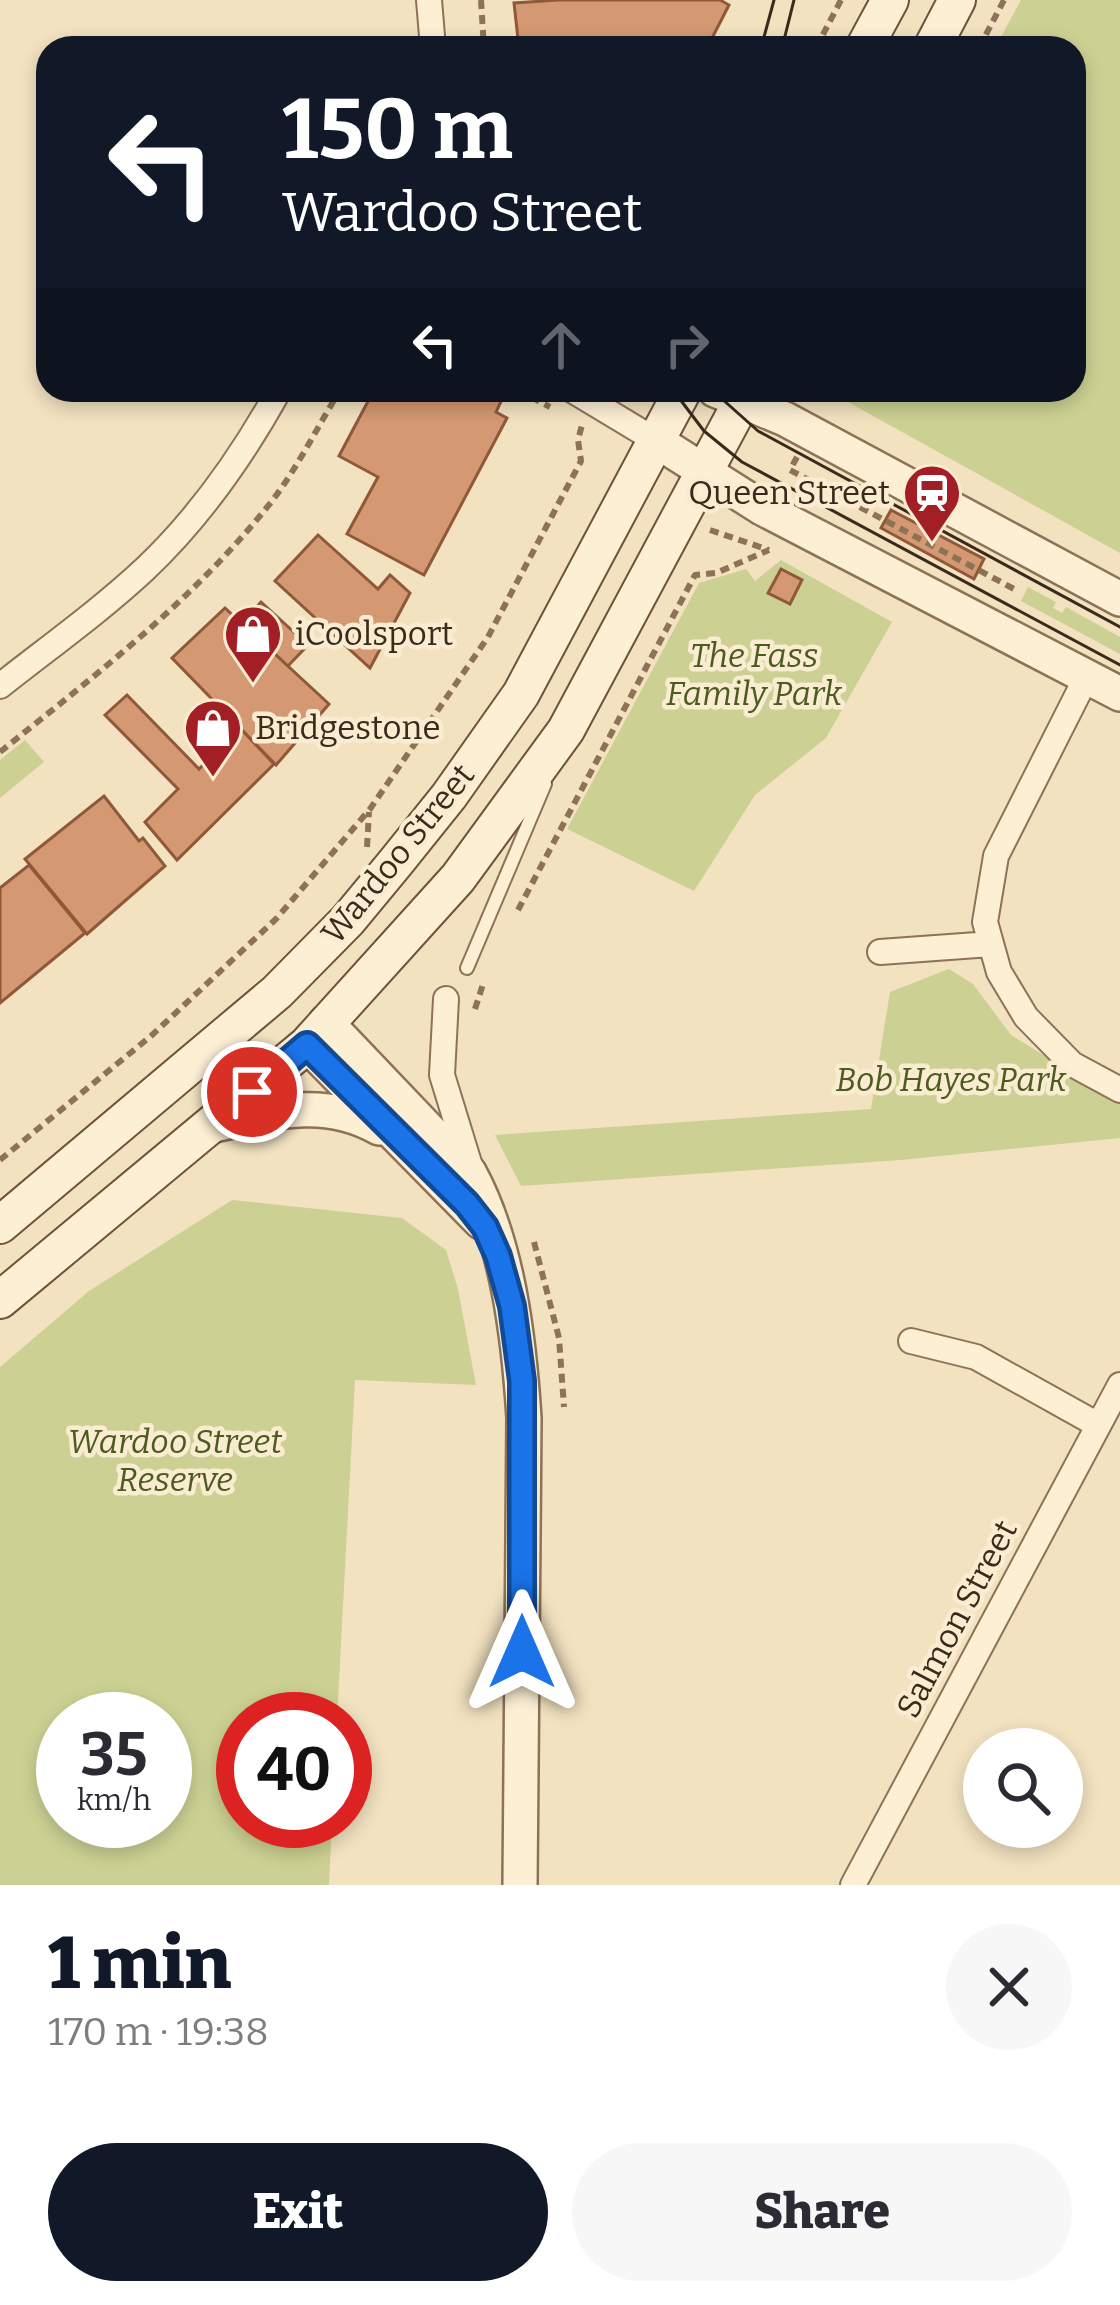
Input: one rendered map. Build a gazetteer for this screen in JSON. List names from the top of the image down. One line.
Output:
{"streets":{"main road":["Wardoo Street"],"street":["Salmon Street"]},"parks":["The Fass Family Park","Bob Hayes Park","Wardoo Street Reserve"],"places":{"station":["Queen Street"],"shop":["iCoolsport","Bridgestone"]},"page":{"turn":["150 m","Wardoo Street"],"speed":"35 km/h","limit":"40","heading":["1 min","170 m · 19:38"],"buttons":["Exit","Share"]}}
